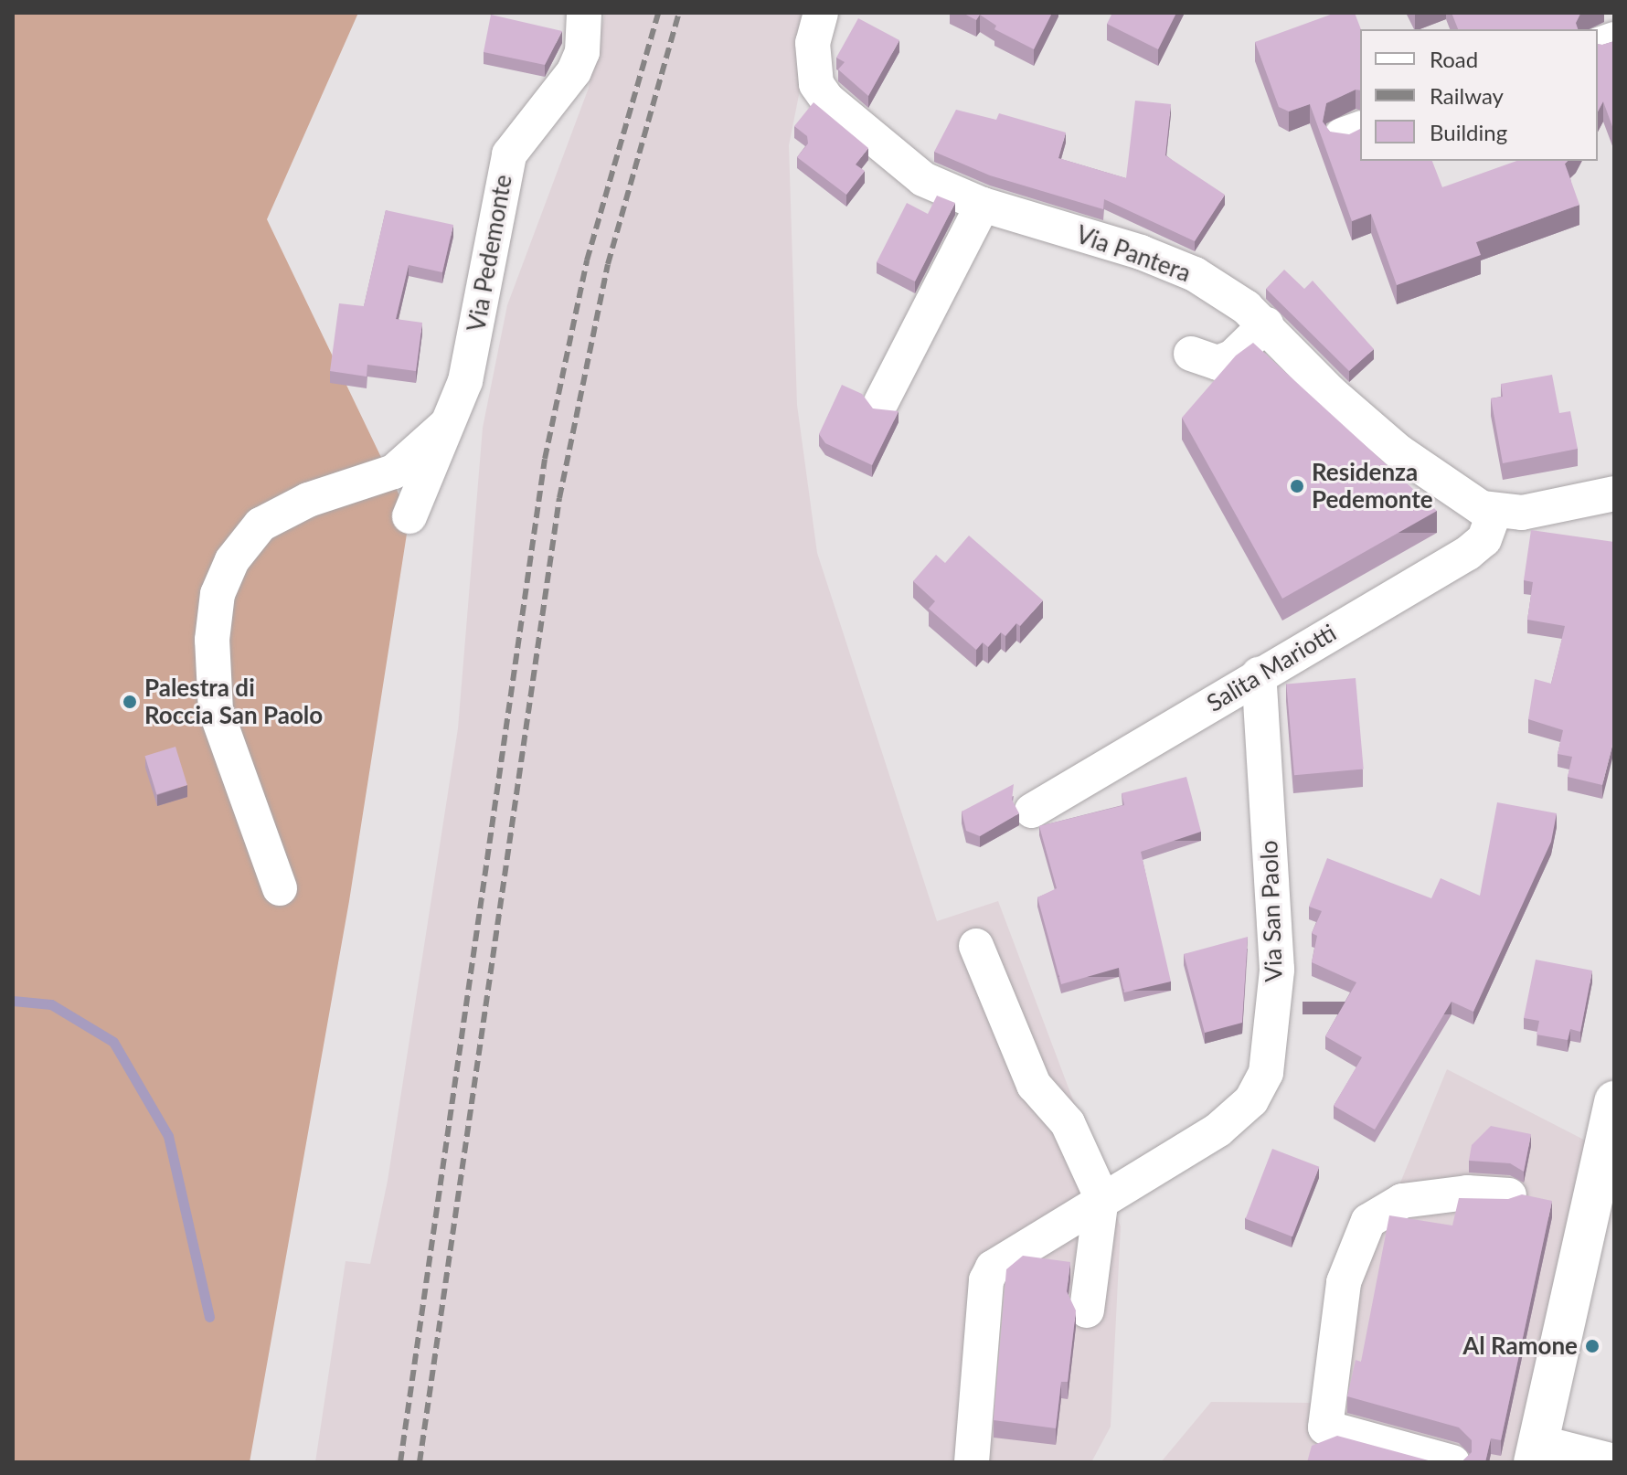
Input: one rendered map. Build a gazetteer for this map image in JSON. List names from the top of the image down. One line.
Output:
{"streets":{"street":["Via Pedemonte","Via Pantera","Salita Mariotti","Via San Paolo"]},"crossings":[["Via Pantera","Salita Mariotti"],["Salita Mariotti","Via San Paolo"]],"places":["Residenza Pedemonte","Palestra di Roccia San Paolo","Al Ramone"],"legend":["Road","Railway","Building"]}
